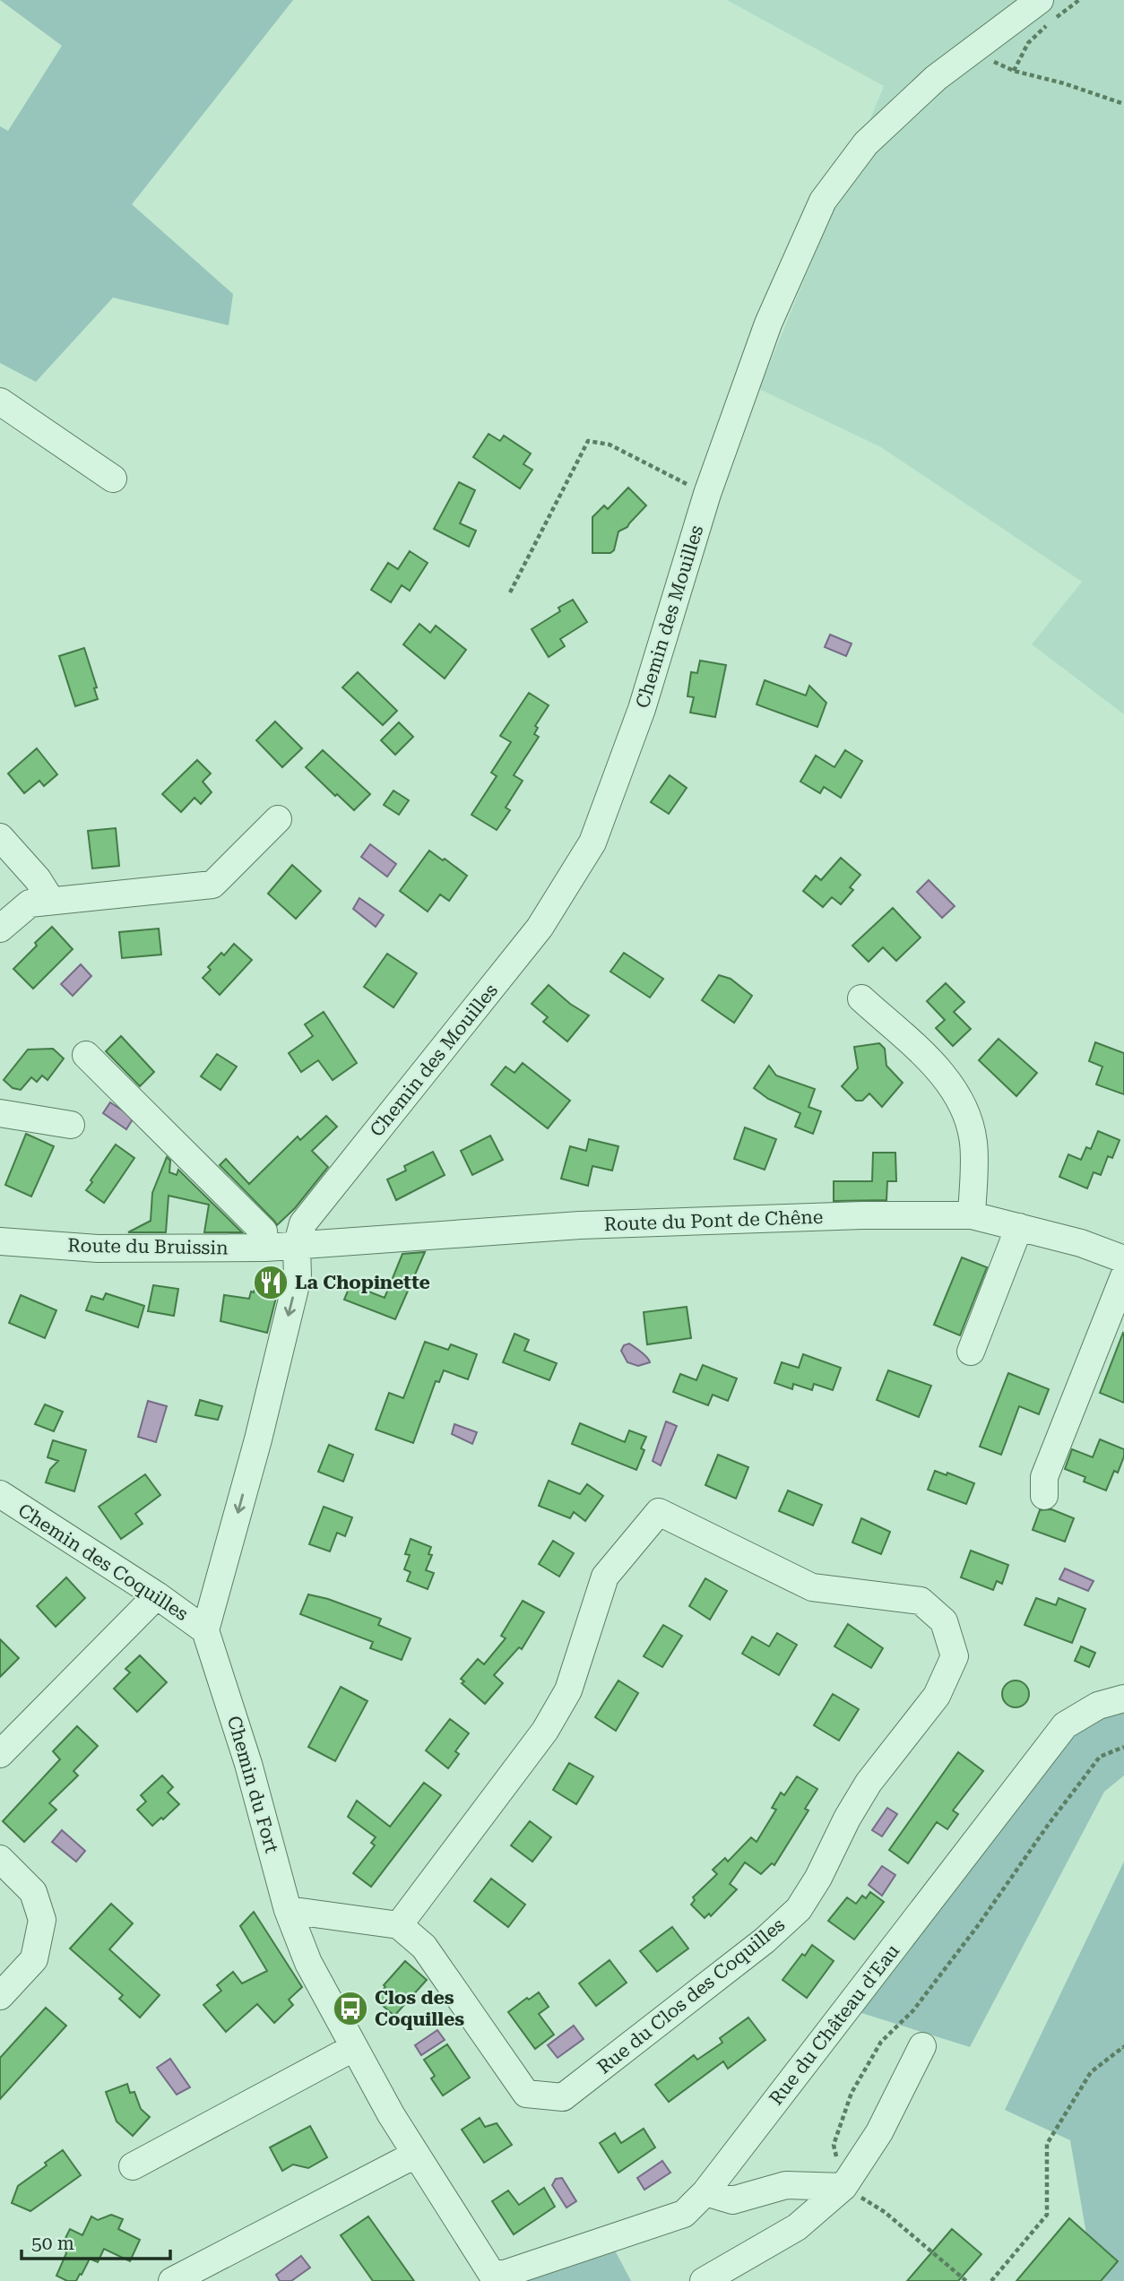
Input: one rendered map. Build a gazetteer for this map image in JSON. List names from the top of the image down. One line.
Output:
{"streets":{"street":["Chemin des Mouilles","Route du Pont de Chêne","Route du Bruissin","Chemin des Coquilles","Chemin du Fort","Rue du Clos des Coquilles","Rue du Château d'Eau"]},"crossings":[["Chemin des Mouilles","Route du Pont de Chêne"],["Chemin des Mouilles","Route du Bruissin"],["Route du Pont de Chêne","Route du Bruissin"],["Chemin des Coquilles","Chemin du Fort"],["Chemin du Fort","Rue du Château d'Eau"]],"places":{"restaurant":["La Chopinette"],"bus stop":["Clos des Coquilles"]},"scale_bar":"50 m"}
